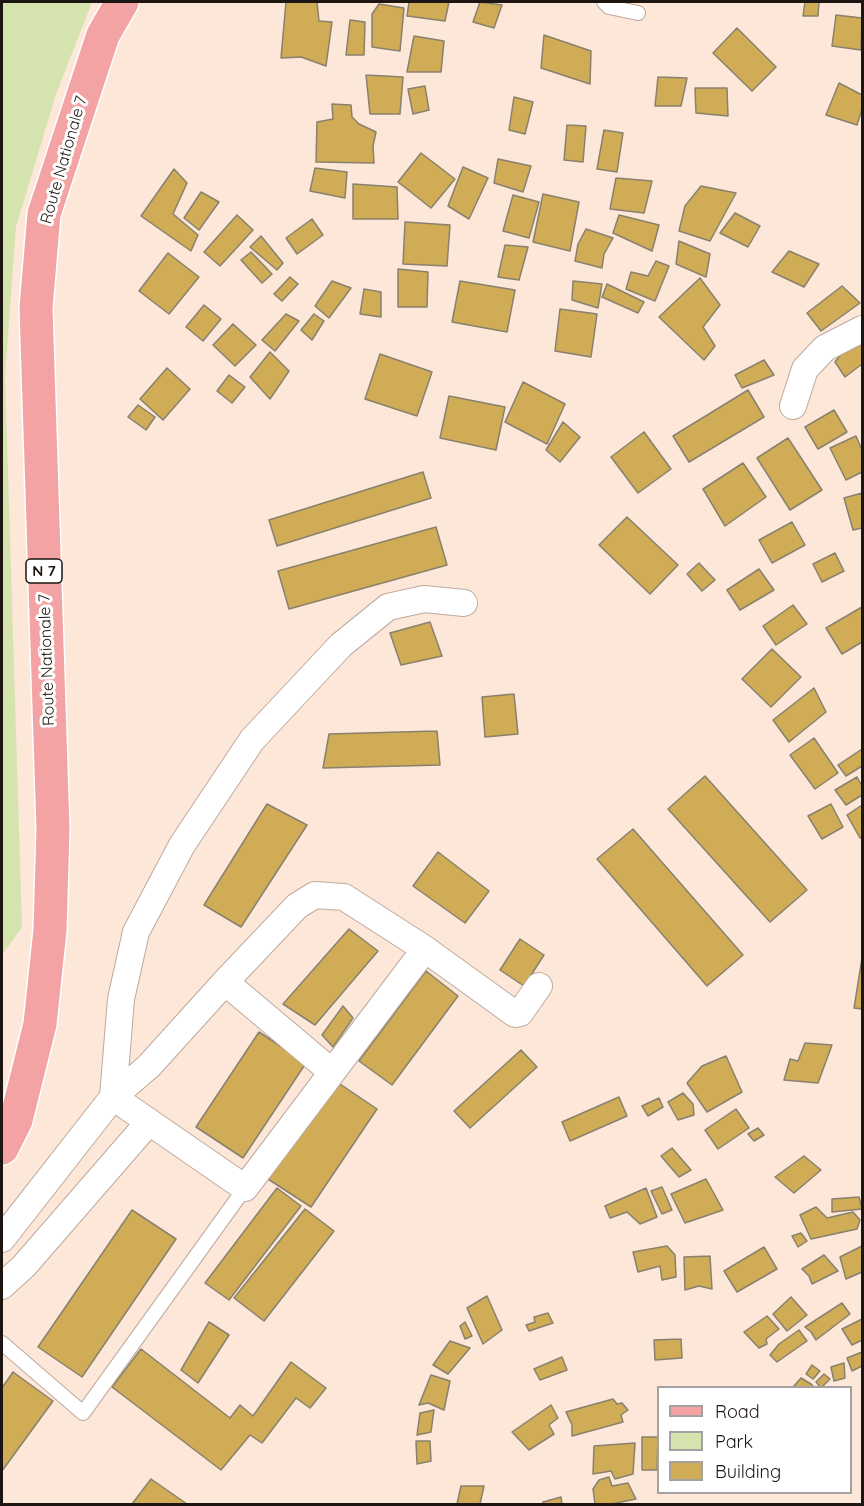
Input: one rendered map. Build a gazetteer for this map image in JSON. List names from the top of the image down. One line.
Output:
{"streets":{"main road":["Route Nationale 7","N 7"]},"legend":["Road","Park","Building"]}
